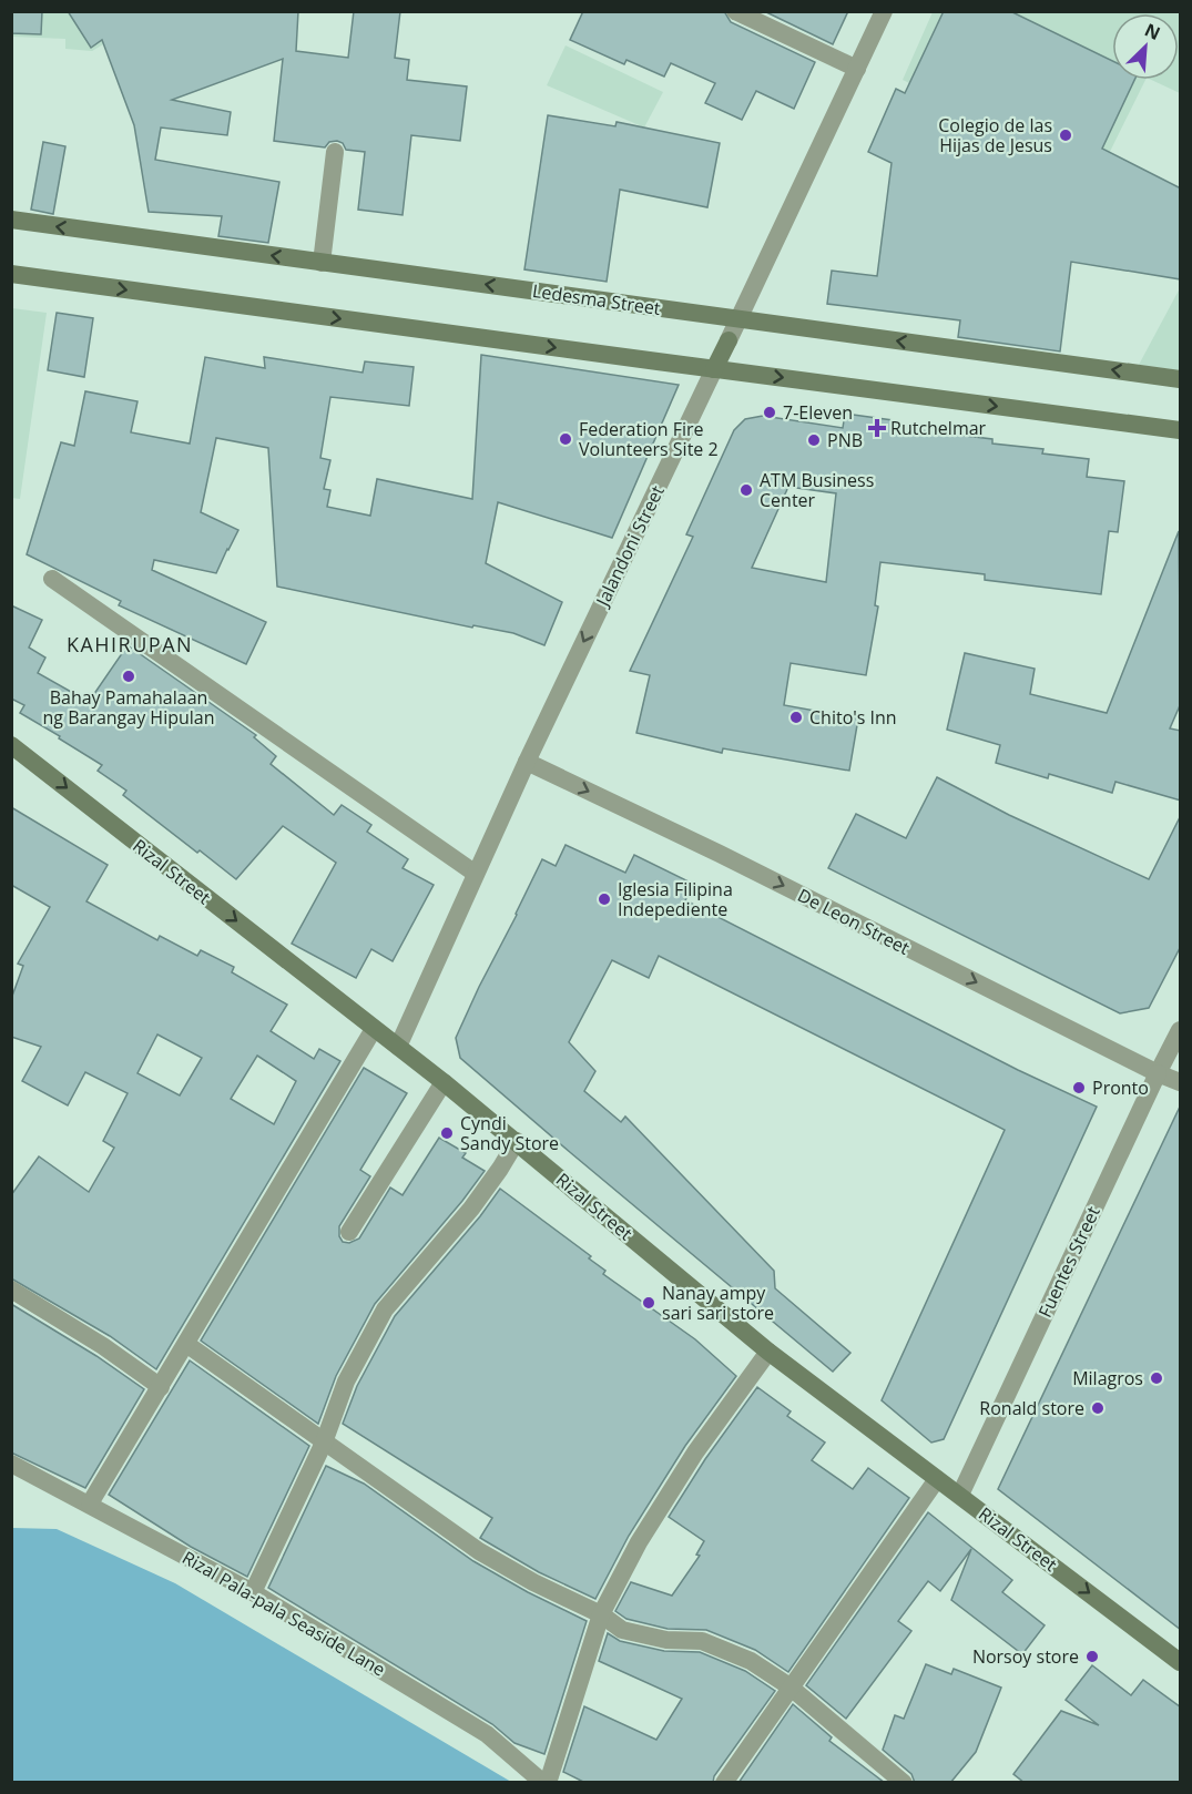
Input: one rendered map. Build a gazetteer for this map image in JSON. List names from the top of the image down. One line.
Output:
{"streets":{"main road":["Ledesma Street","Jalandoni Street","Rizal Street"],"street":["De Leon Street","Fuentes Street","Rizal Pala-pala Seaside Lane"]},"crossings":[["Ledesma Street","Jalandoni Street"],["Jalandoni Street","Rizal Street"],["Jalandoni Street","De Leon Street"],["Rizal Street","Fuentes Street"],["De Leon Street","Fuentes Street"]],"one_way":["Jalandoni Street","Rizal Street","De Leon Street"],"districts":["KAHIRUPAN"],"places":{"other":["Colegio de las Hijas de Jesus","7-Eleven","Federation Fire Volunteers Site 2","PNB","ATM Business Center","Bahay Pamahalaan ng Barangay Hipulan","Chito's Inn","Iglesia Filipina Indepediente","Pronto","Cyndi Sandy Store","Nanay ampy sari sari store","Milagros","Ronald store","Norsoy store"],"health":["Rutchelmar"]},"north":"top right"}
